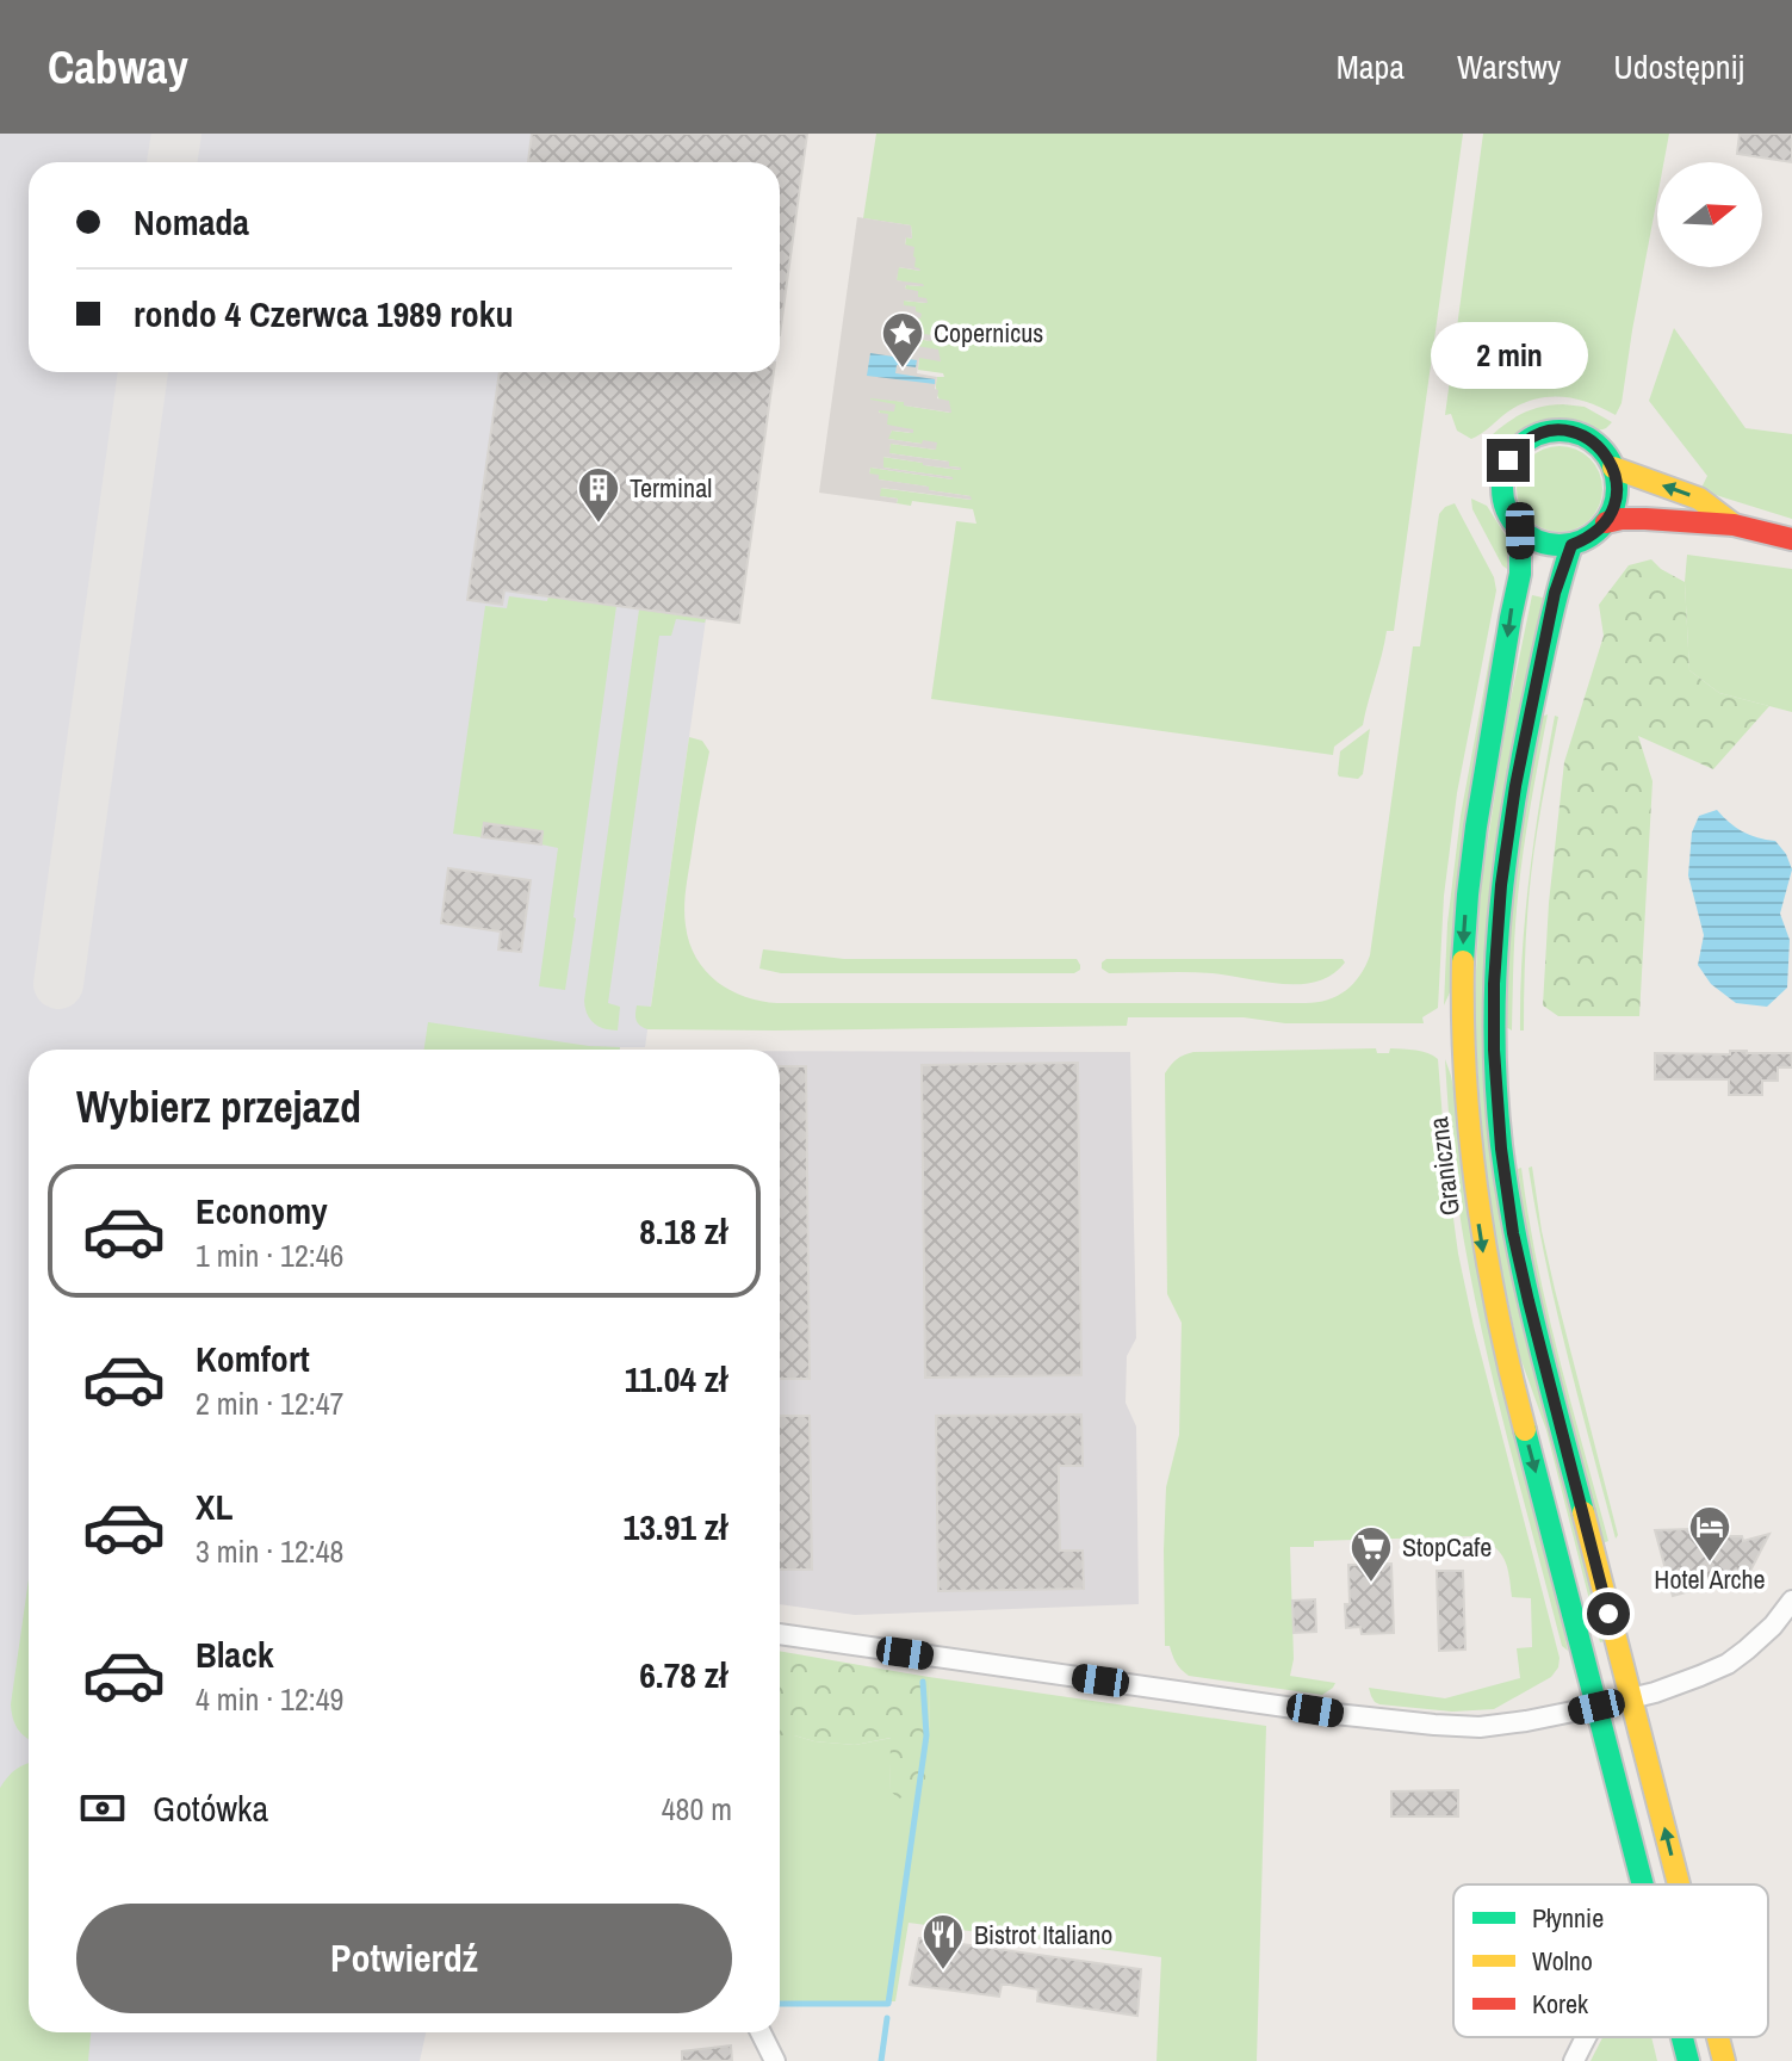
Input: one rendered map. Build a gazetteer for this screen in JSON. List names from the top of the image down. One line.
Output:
{"streets":{"main road":["Graniczna"]},"places":{"place":["Copernicus"],"building":["Terminal"],"hotel":["Hotel Arche"],"supermarket":["StopCafe"],"restaurant":["Bistrot Italiano"]},"legend":["Płynnie","Wolno","Korek"],"north":"right","page":{"header":"Cabway","nav":["Mapa","Warstwy","Udostępnij"],"banner":["Nomada","rondo 4 Czerwca 1989 roku"],"bubble":"2 min","heading":"Wybierz przejazd","list":[{"name":"Economy","note":"1 min · 12:46","value":"8.18 zł"},{"name":"Komfort","note":"2 min · 12:47","value":"11.04 zł"},{"name":"XL","note":"3 min · 12:48","value":"13.91 zł"},{"name":"Black","note":"4 min · 12:49","value":"6.78 zł"}],"pay":["Gotówka","480 m"],"buttons":"Potwierdź"}}
